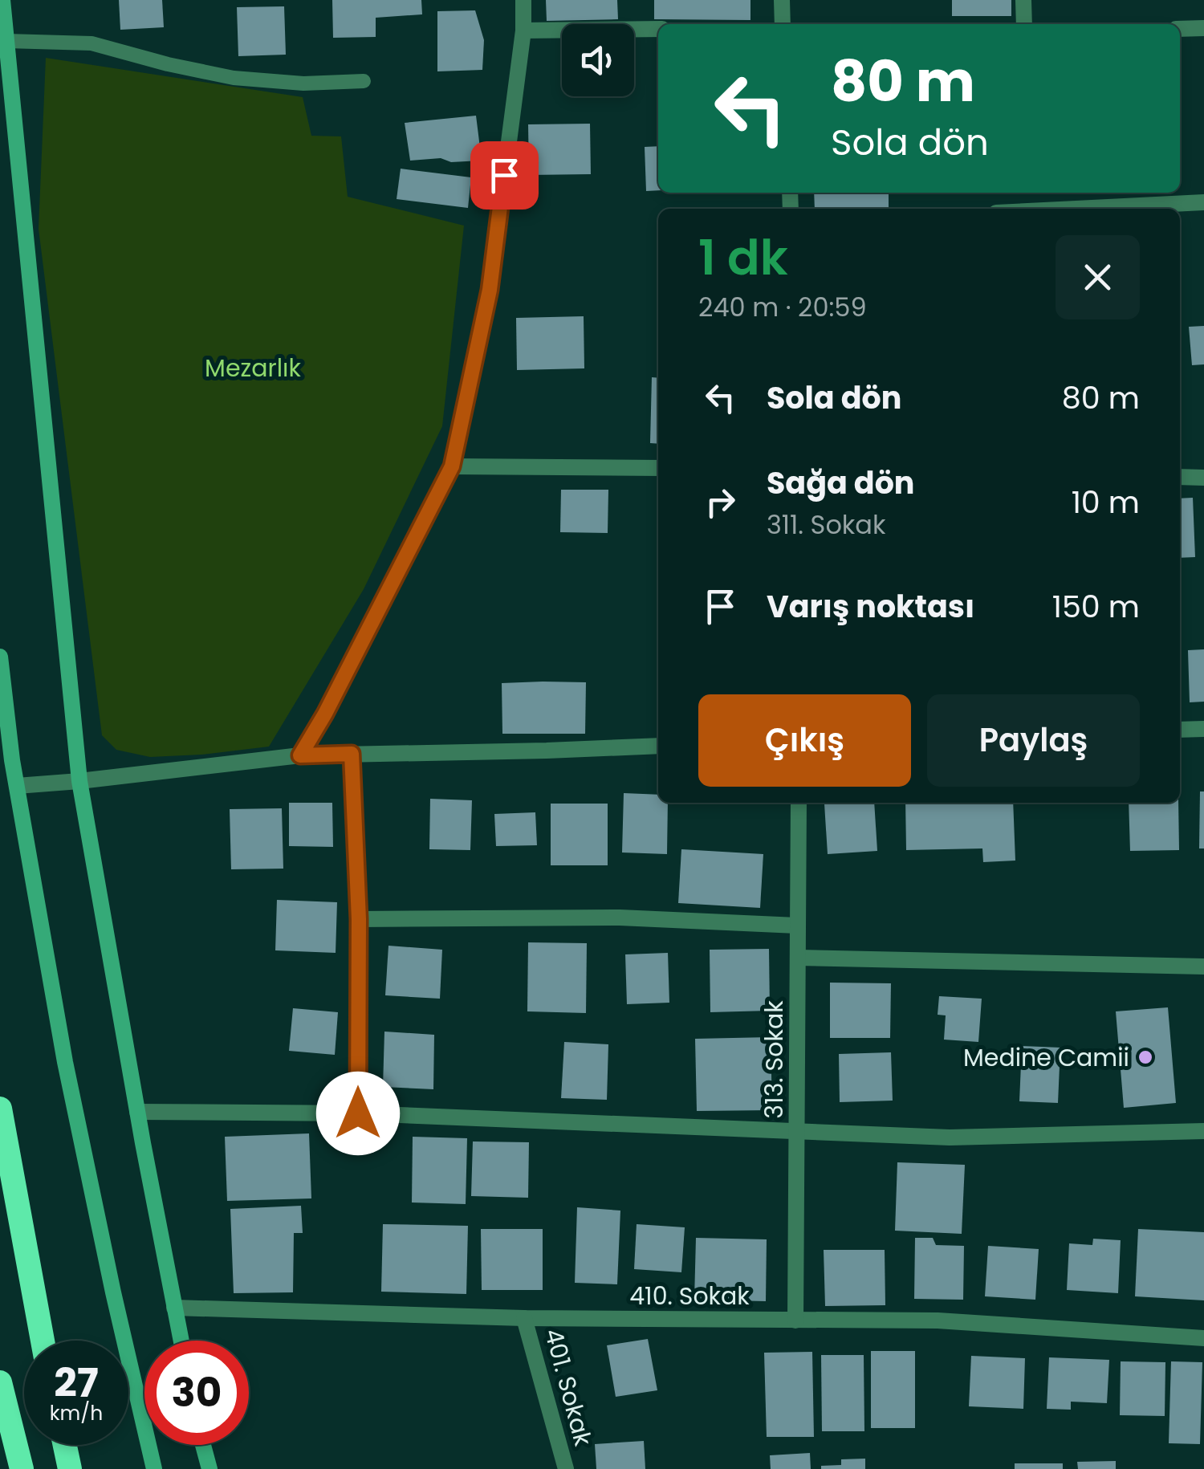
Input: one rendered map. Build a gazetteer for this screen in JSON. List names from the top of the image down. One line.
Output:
{"streets":{"street":["313. Sokak","410. Sokak","401. Sokak"]},"crossings":[["313. Sokak","410. Sokak"],["410. Sokak","401. Sokak"]],"parks":["Mezarlık"],"places":["Medine Camii"],"page":{"turn":["80 m","Sola dön"],"heading":["1 dk","240 m · 20:59"],"list":[{"name":"Sola dön","value":"80 m"},{"name":"Sağa dön","note":"311. Sokak","value":"10 m"},{"name":"Varış noktası","value":"150 m"}],"buttons":["Çıkış","Paylaş"],"speed":"27 km/h","limit":"30"}}
